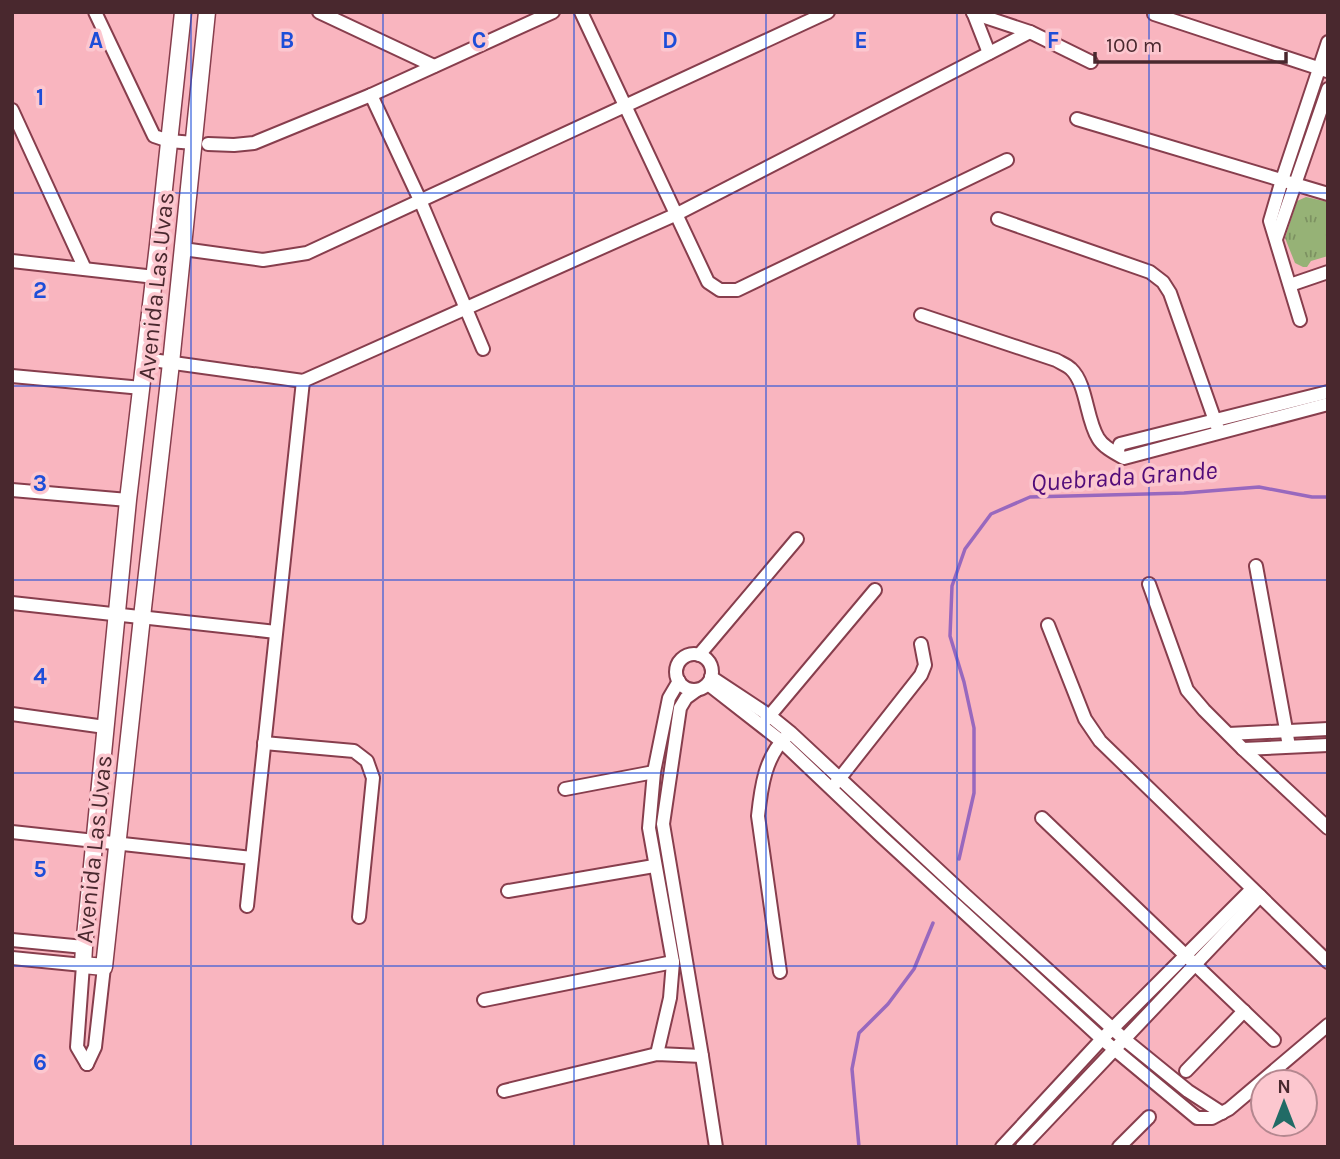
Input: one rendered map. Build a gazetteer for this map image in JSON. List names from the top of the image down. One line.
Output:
{"streets":{"street":["Avenida Las Uvas"]},"water":["Quebrada Grande"],"scale_bar":"100 m","north":"top","grid":{"columns":["A","B","C","D","E","F"],"rows":["1","2","3","4","5","6"]}}
